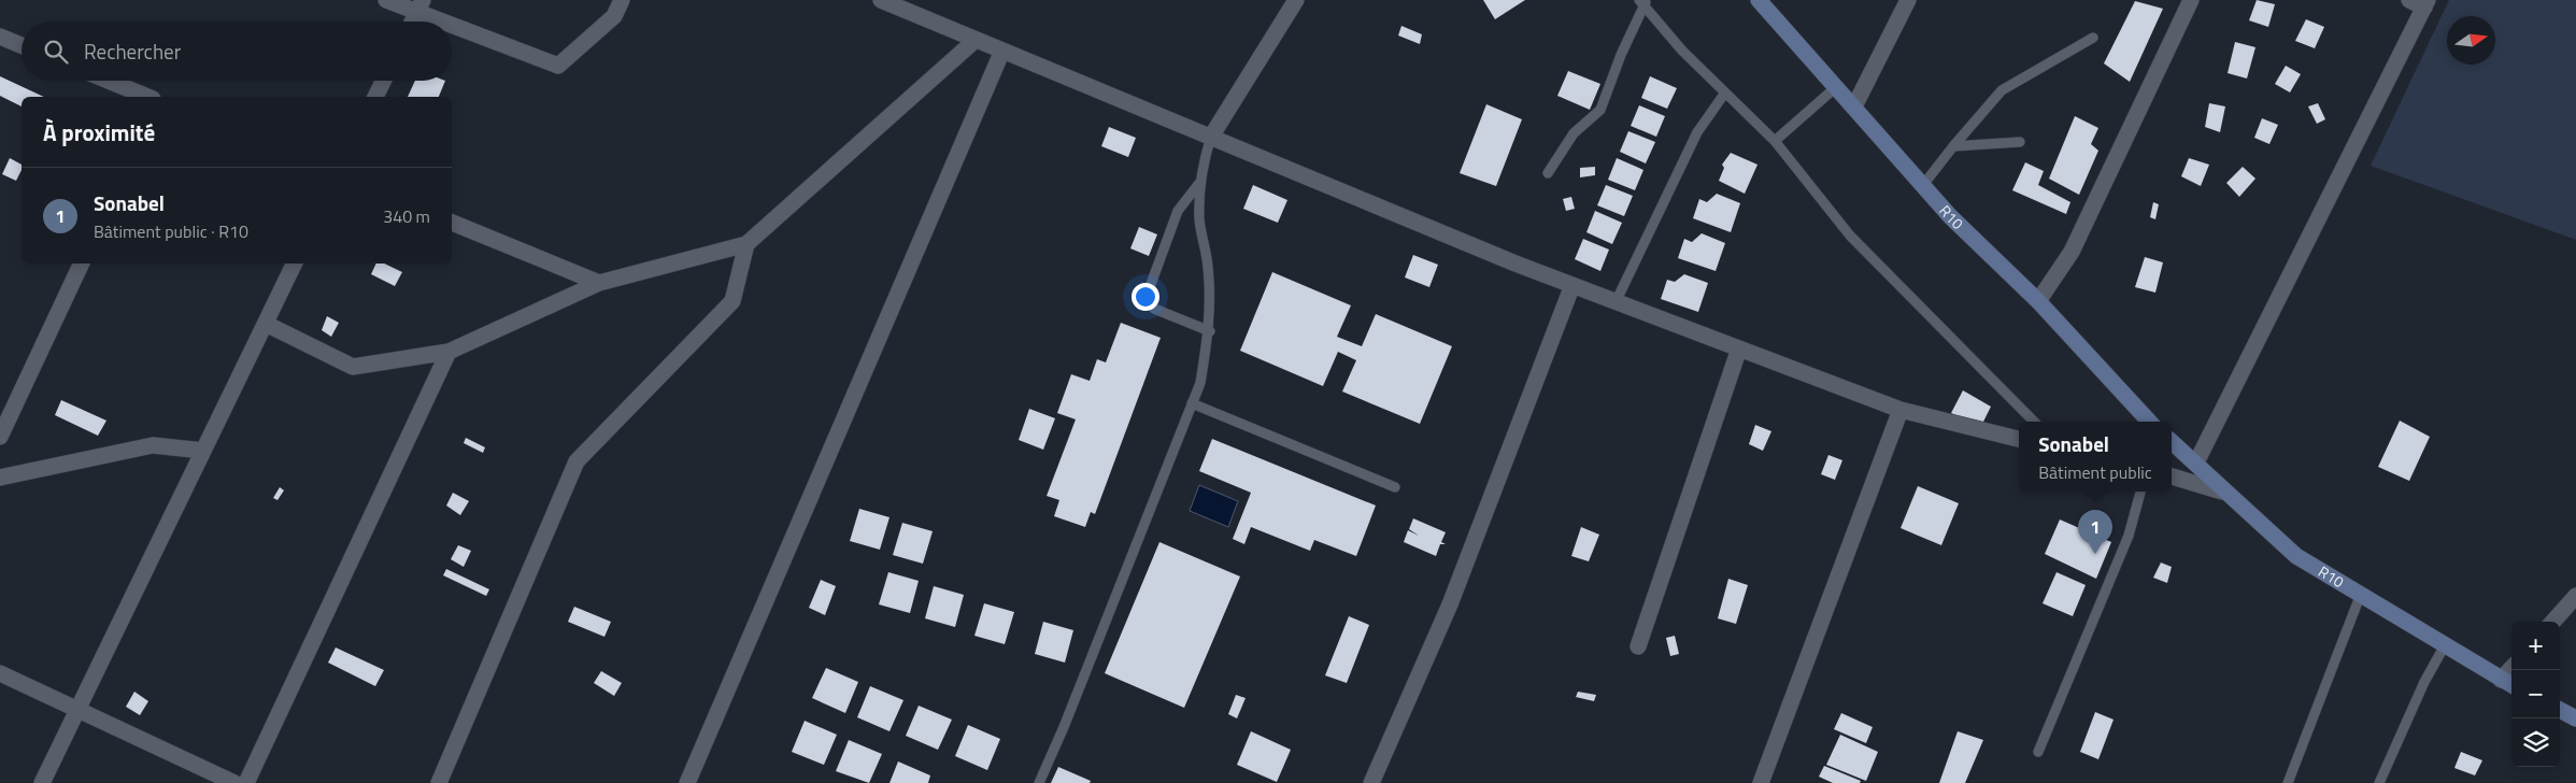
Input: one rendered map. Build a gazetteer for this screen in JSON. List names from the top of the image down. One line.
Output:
{"streets":{"main road":["R10"]},"north":"right","page":{"search":"Rechercher","heading":"À proximité","list":[{"mark":"1","name":"Sonabel","note":"Bâtiment public · R10","value":"340 m"}],"popup":["Sonabel","Bâtiment public"],"pins":"1","map_buttons":["+","−"]}}
